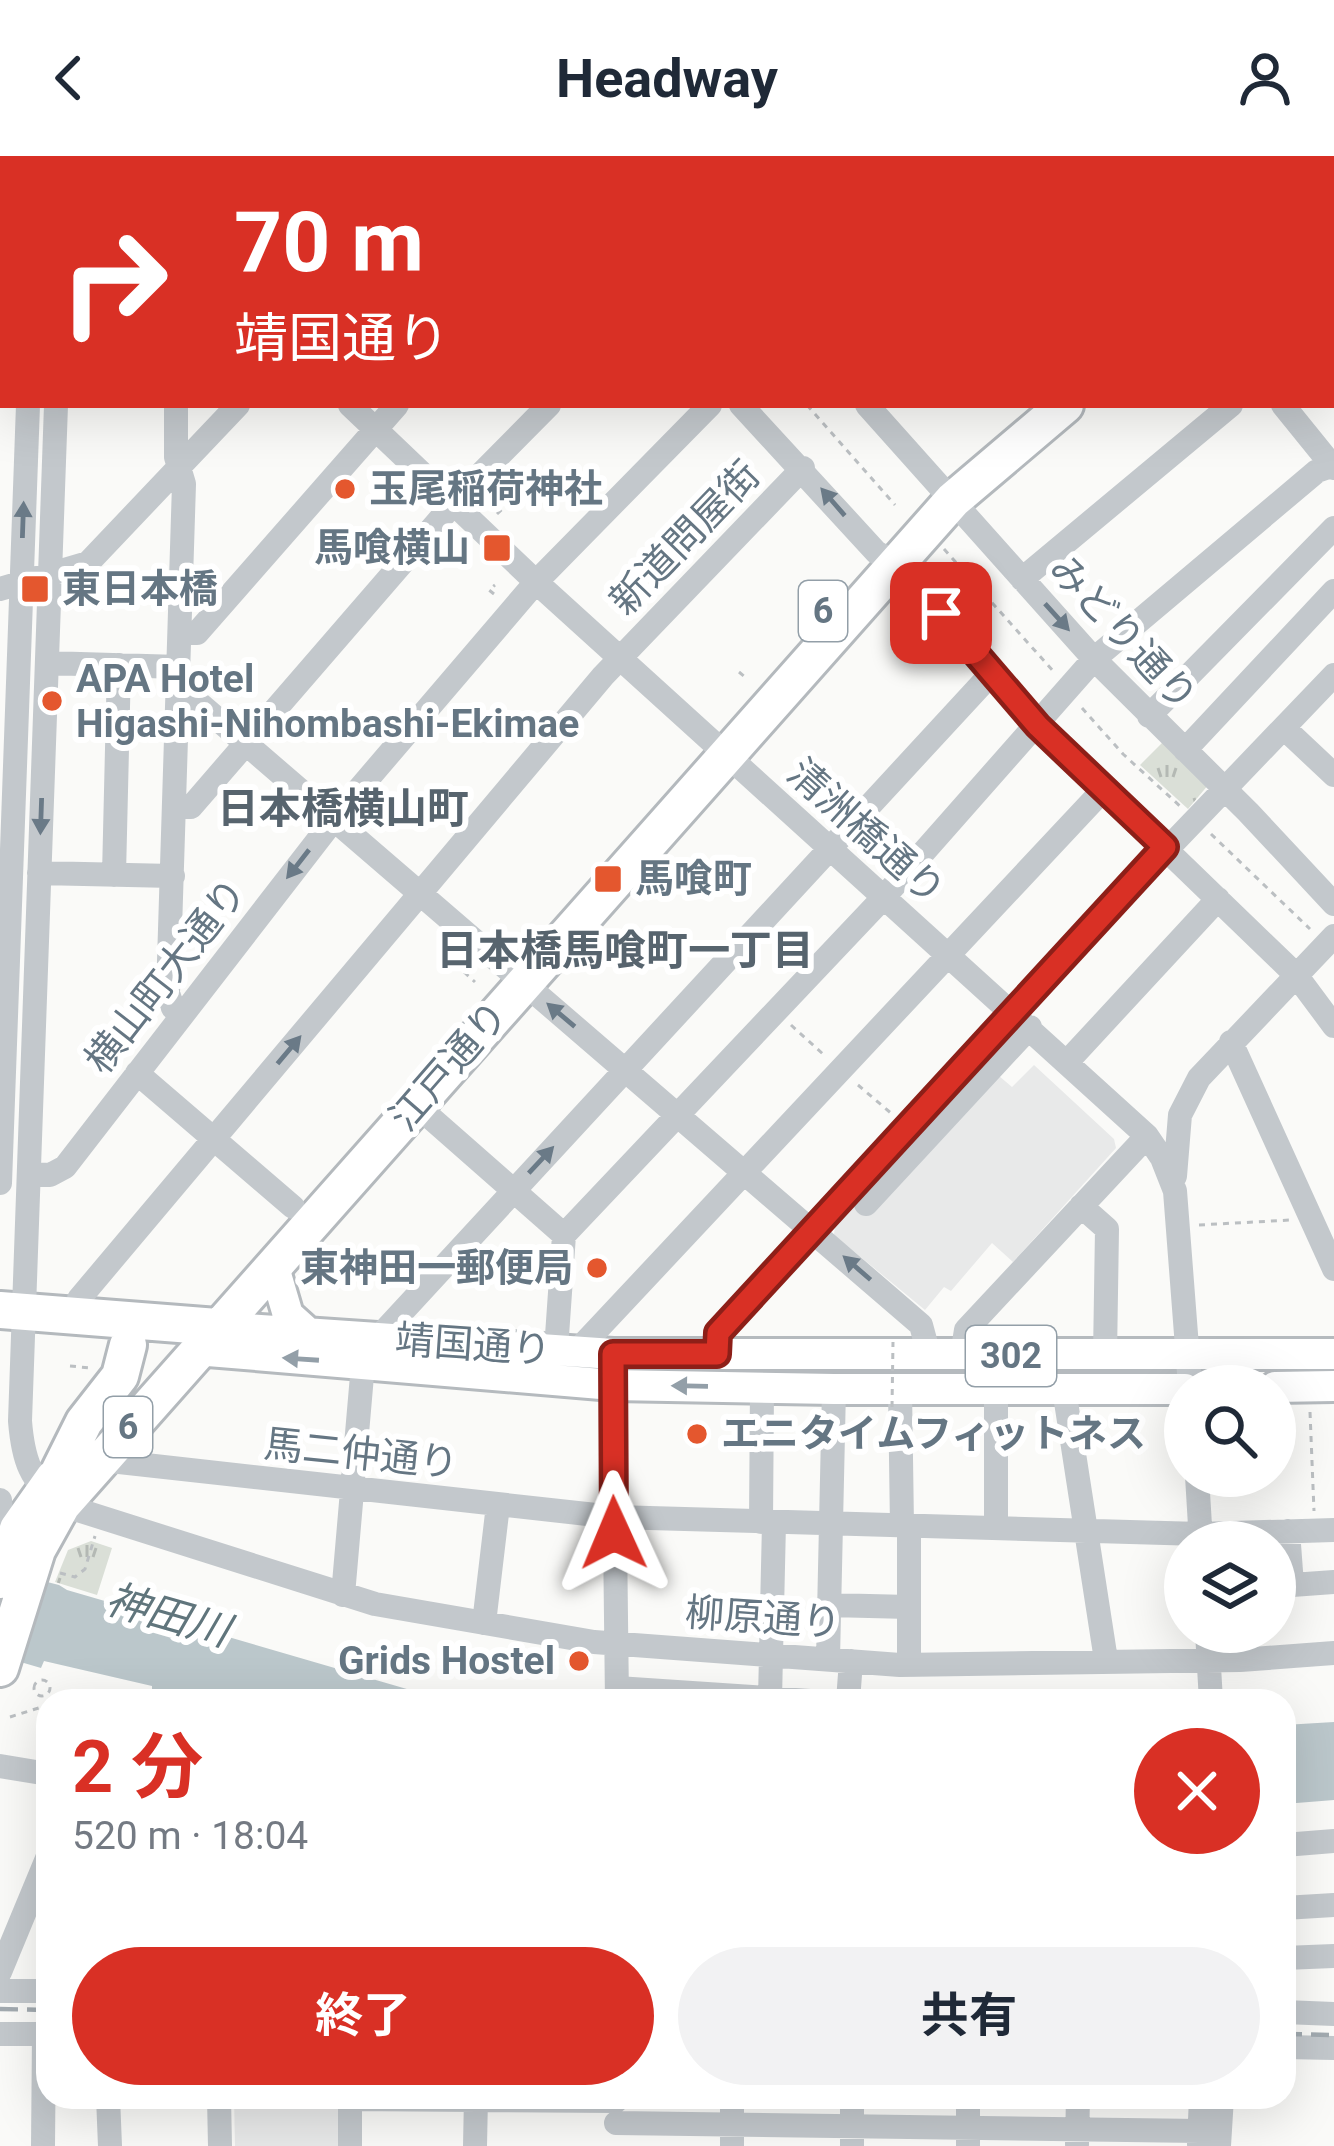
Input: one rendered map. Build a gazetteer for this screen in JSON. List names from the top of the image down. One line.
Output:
{"streets":{"highway":["6","江戸通り"],"main road":["靖国通り","302"],"street":["新道問屋街","みどり通り","清洲橋通り","横山町大通り","馬二仲通り","柳原通り"]},"crossings":[["新道問屋街","清洲橋通り"],["みどり通り","江戸通り"],["清洲橋通り","横山町大通り"],["清洲橋通り","江戸通り"],["江戸通り","靖国通り"],["江戸通り","馬二仲通り"],["江戸通り","柳原通り"]],"one_way":["新道問屋街"],"districts":["日本橋横山町","日本橋馬喰町一丁目"],"water":["神田川"],"places":{"other":["玉尾稲荷神社","APA Hotel Higashi-Nihombashi-Ekimae","東神田一郵便局","エニタイムフィットネス","Grids Hostel"],"transit":["馬喰横山","東日本橋","馬喰町"]},"page":{"header":"Headway","turn":["70 m","靖国通り"],"heading":["2 分","520 m · 18:04"],"buttons":["終了","共有"]}}
